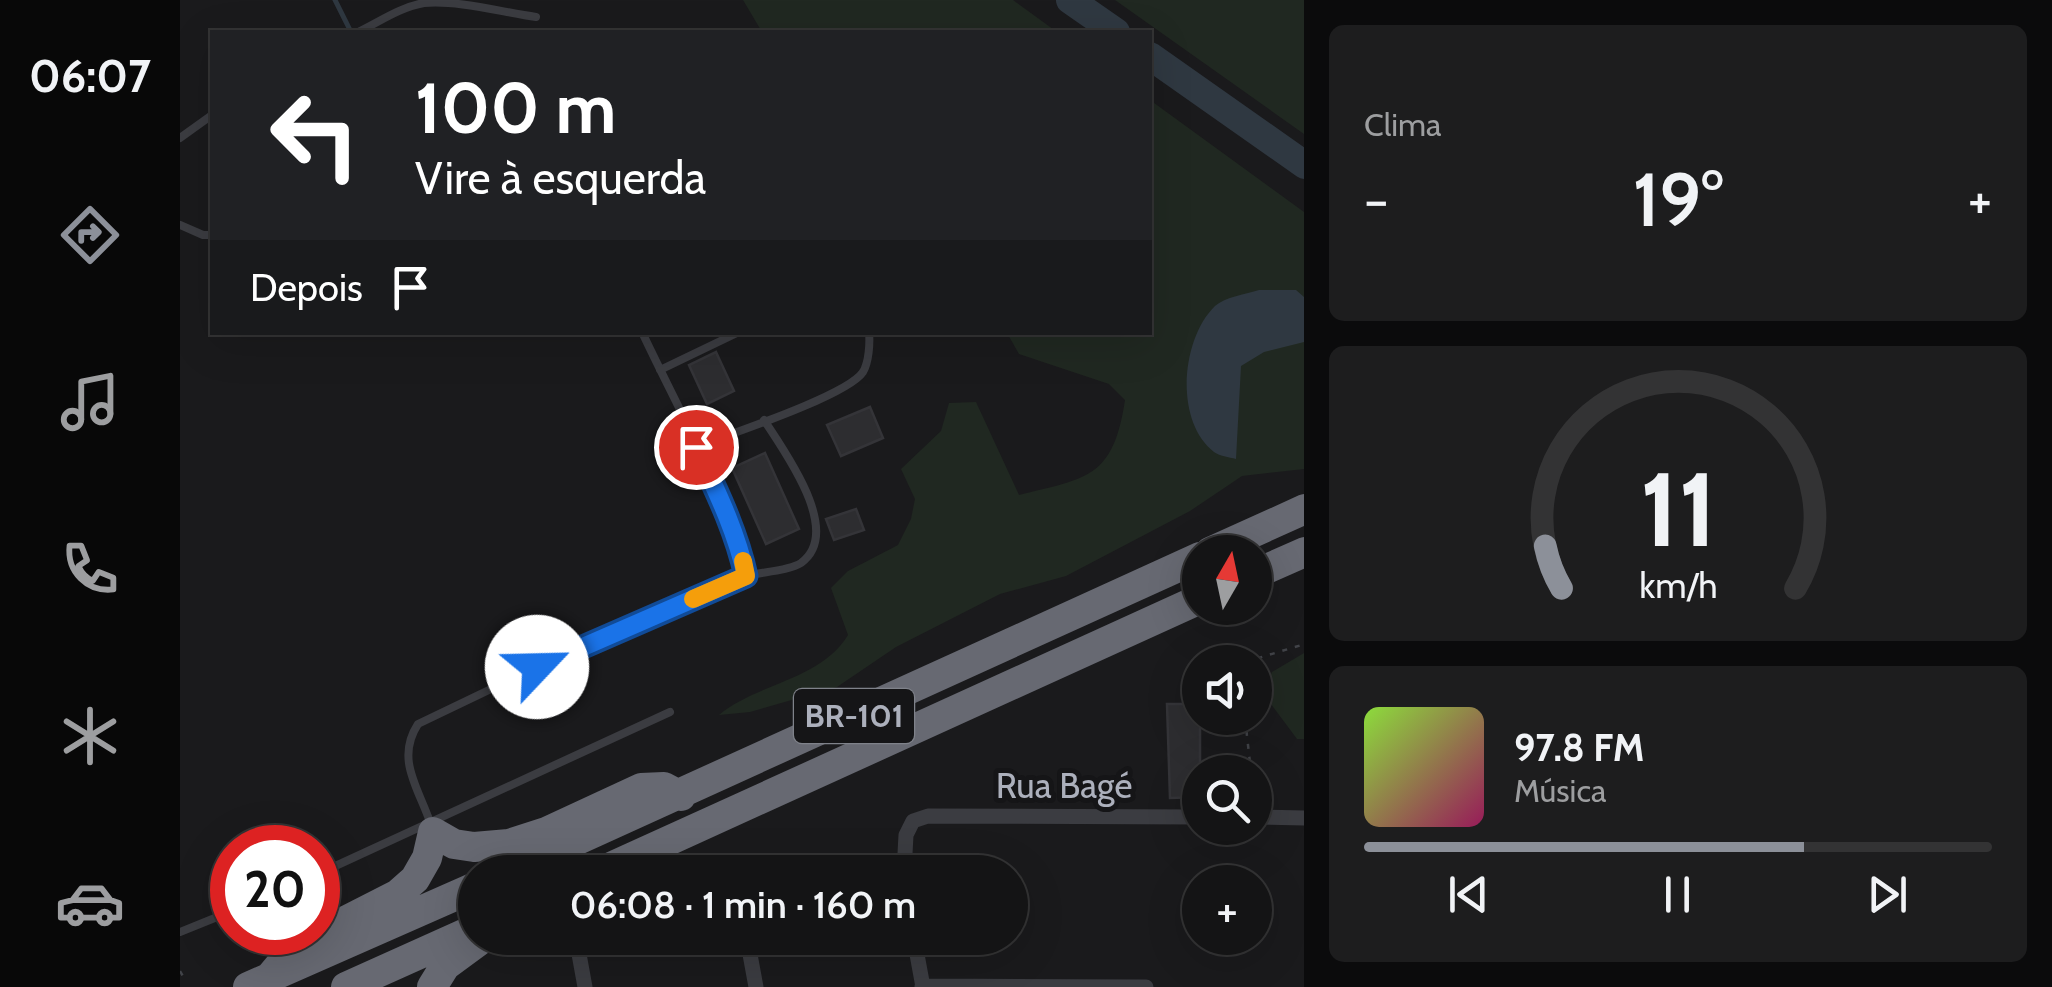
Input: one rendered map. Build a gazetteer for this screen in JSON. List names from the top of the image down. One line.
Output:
{"streets":{"highway":["BR-101"],"street":["Rua Bagé"]},"north":"top","page":{"tabs":"06:07","tile":"Clima","turn":["100 m","Vire à esquerda"],"heat":["−","19°","+"],"then":"Depois","map_buttons":"+","song":["97.8 FM","Música"],"limit":"20","trip":"06:08 · 1 min · 160 m","gauge":["11","km/h"]}}
